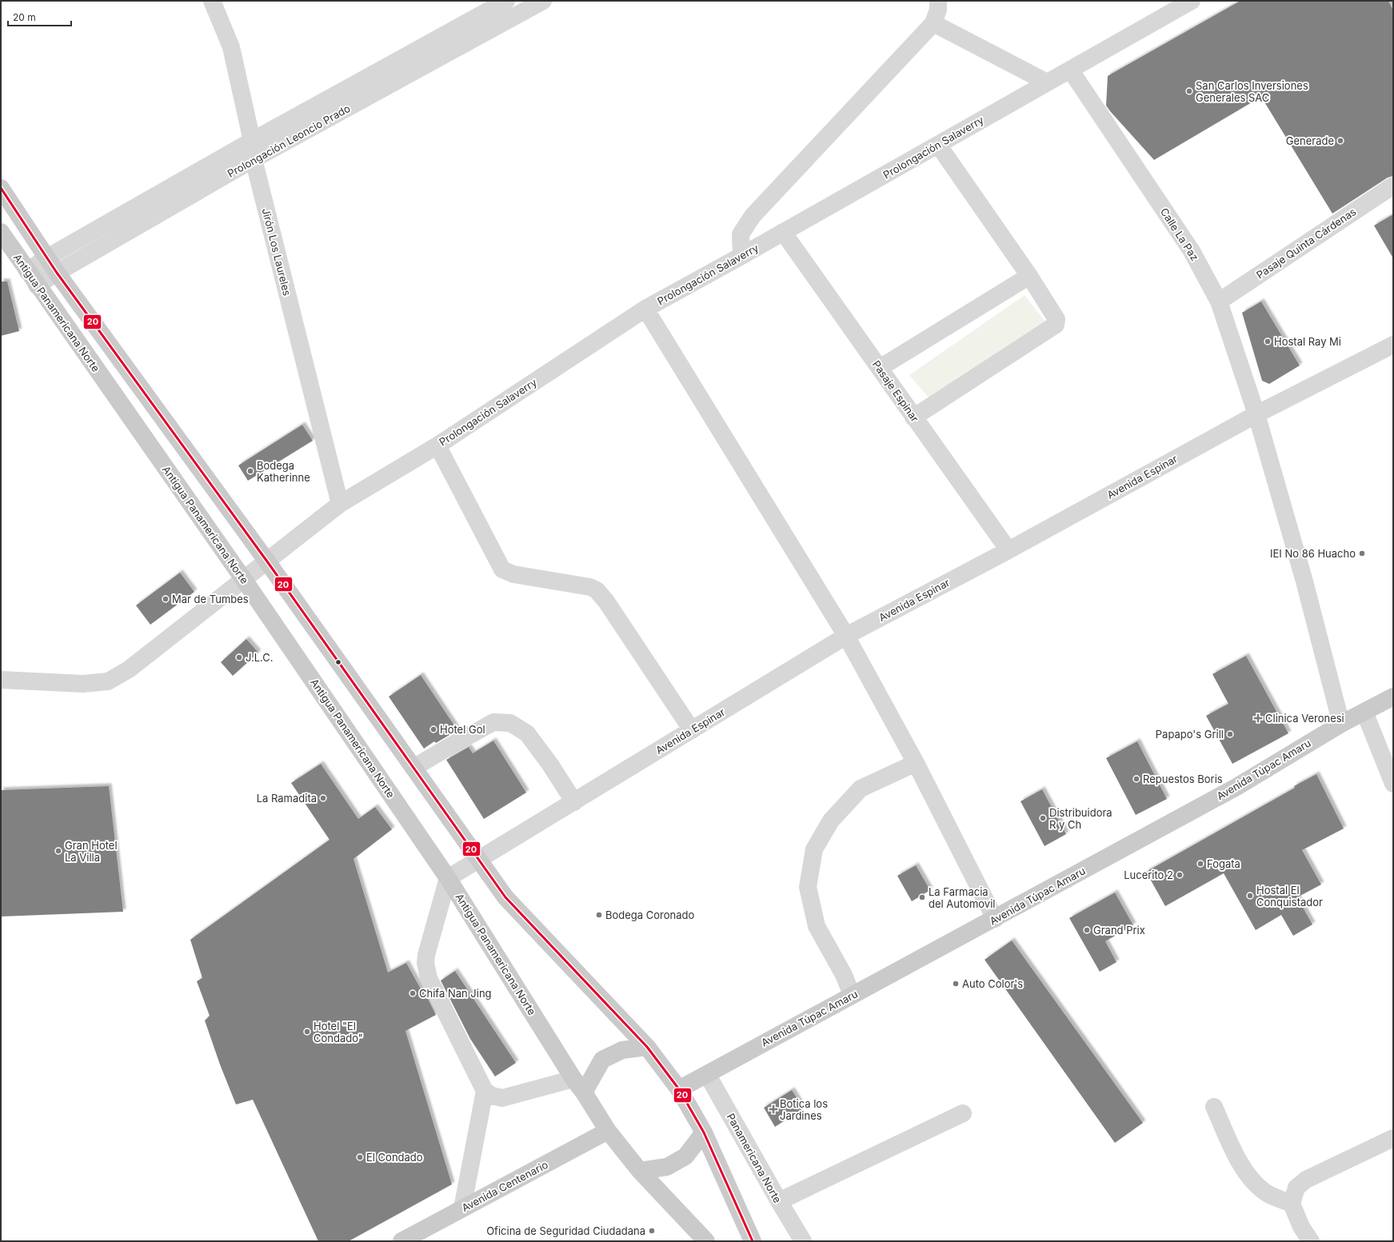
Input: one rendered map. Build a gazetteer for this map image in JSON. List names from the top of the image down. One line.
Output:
{"streets":{"main road":["Antigua Panamericana Norte","Avenida Túpac Amaru","Avenida Centenario"],"street":["Prolongación Leoncio Prado","Prolongación Salaverry","Calle La Paz","Pasaje Quinta Cárdenas","Jirón Los Laureles","Pasaje Espinar","Avenida Espinar","Panamericana Norte"]},"crossings":[["Prolongación Leoncio Prado","Jirón Los Laureles"],["Prolongación Leoncio Prado","Antigua Panamericana Norte"],["Prolongación Salaverry","Calle La Paz"],["Prolongación Salaverry","Jirón Los Laureles"],["Prolongación Salaverry","Antigua Panamericana Norte"],["Prolongación Salaverry","Pasaje Espinar"],["Calle La Paz","Pasaje Quinta Cárdenas"],["Calle La Paz","Avenida Espinar"],["Calle La Paz","Avenida Túpac Amaru"],["Antigua Panamericana Norte","Avenida Espinar"],["Antigua Panamericana Norte","Avenida Centenario"],["Pasaje Espinar","Avenida Espinar"],["Avenida Túpac Amaru","Panamericana Norte"]],"places":{"other":["San Carlos Inversiones Generales SAC","Generade","Hostal Ray Mi","Bodega Katherinne","IEI No 86 Huacho","Mar de Tumbes","J.L.C.","Hotel Gol","Papapo's Grill","Repuestos Boris","La Ramadita","Distribuidora R y Ch","Gran Hotel La Villa","Fogata","Lucerito 2","Hostal El Conquistador","La Farmacia del Automovil","Bodega Coronado","Grand Prix","Auto Color's","Chifa Nan Jing","Hotel \"El Condado\"","El Condado","Oficina de Seguridad Ciudadana"],"health":["Clinica Veronesi","Botica los Jardines"]},"lines":["transit line 20"],"scale_bar":"20 m"}
